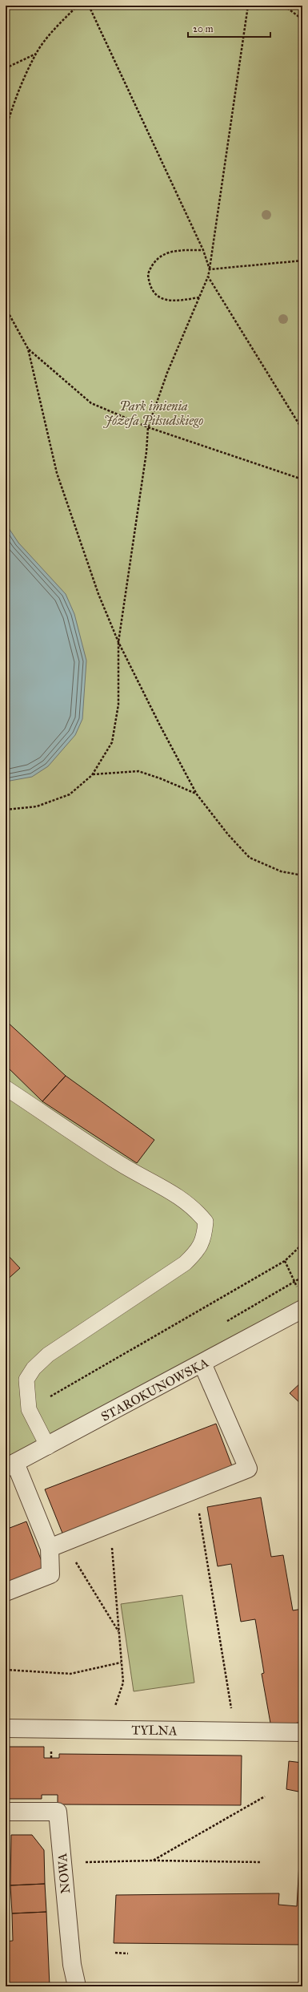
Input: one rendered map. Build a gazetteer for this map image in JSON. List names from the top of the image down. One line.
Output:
{"streets":{"street":["STAROKUNOWSKA","TYLNA","NOWA"]},"parks":["Park imienia Józefa Piłsudskiego"],"scale_bar":"20 m"}
